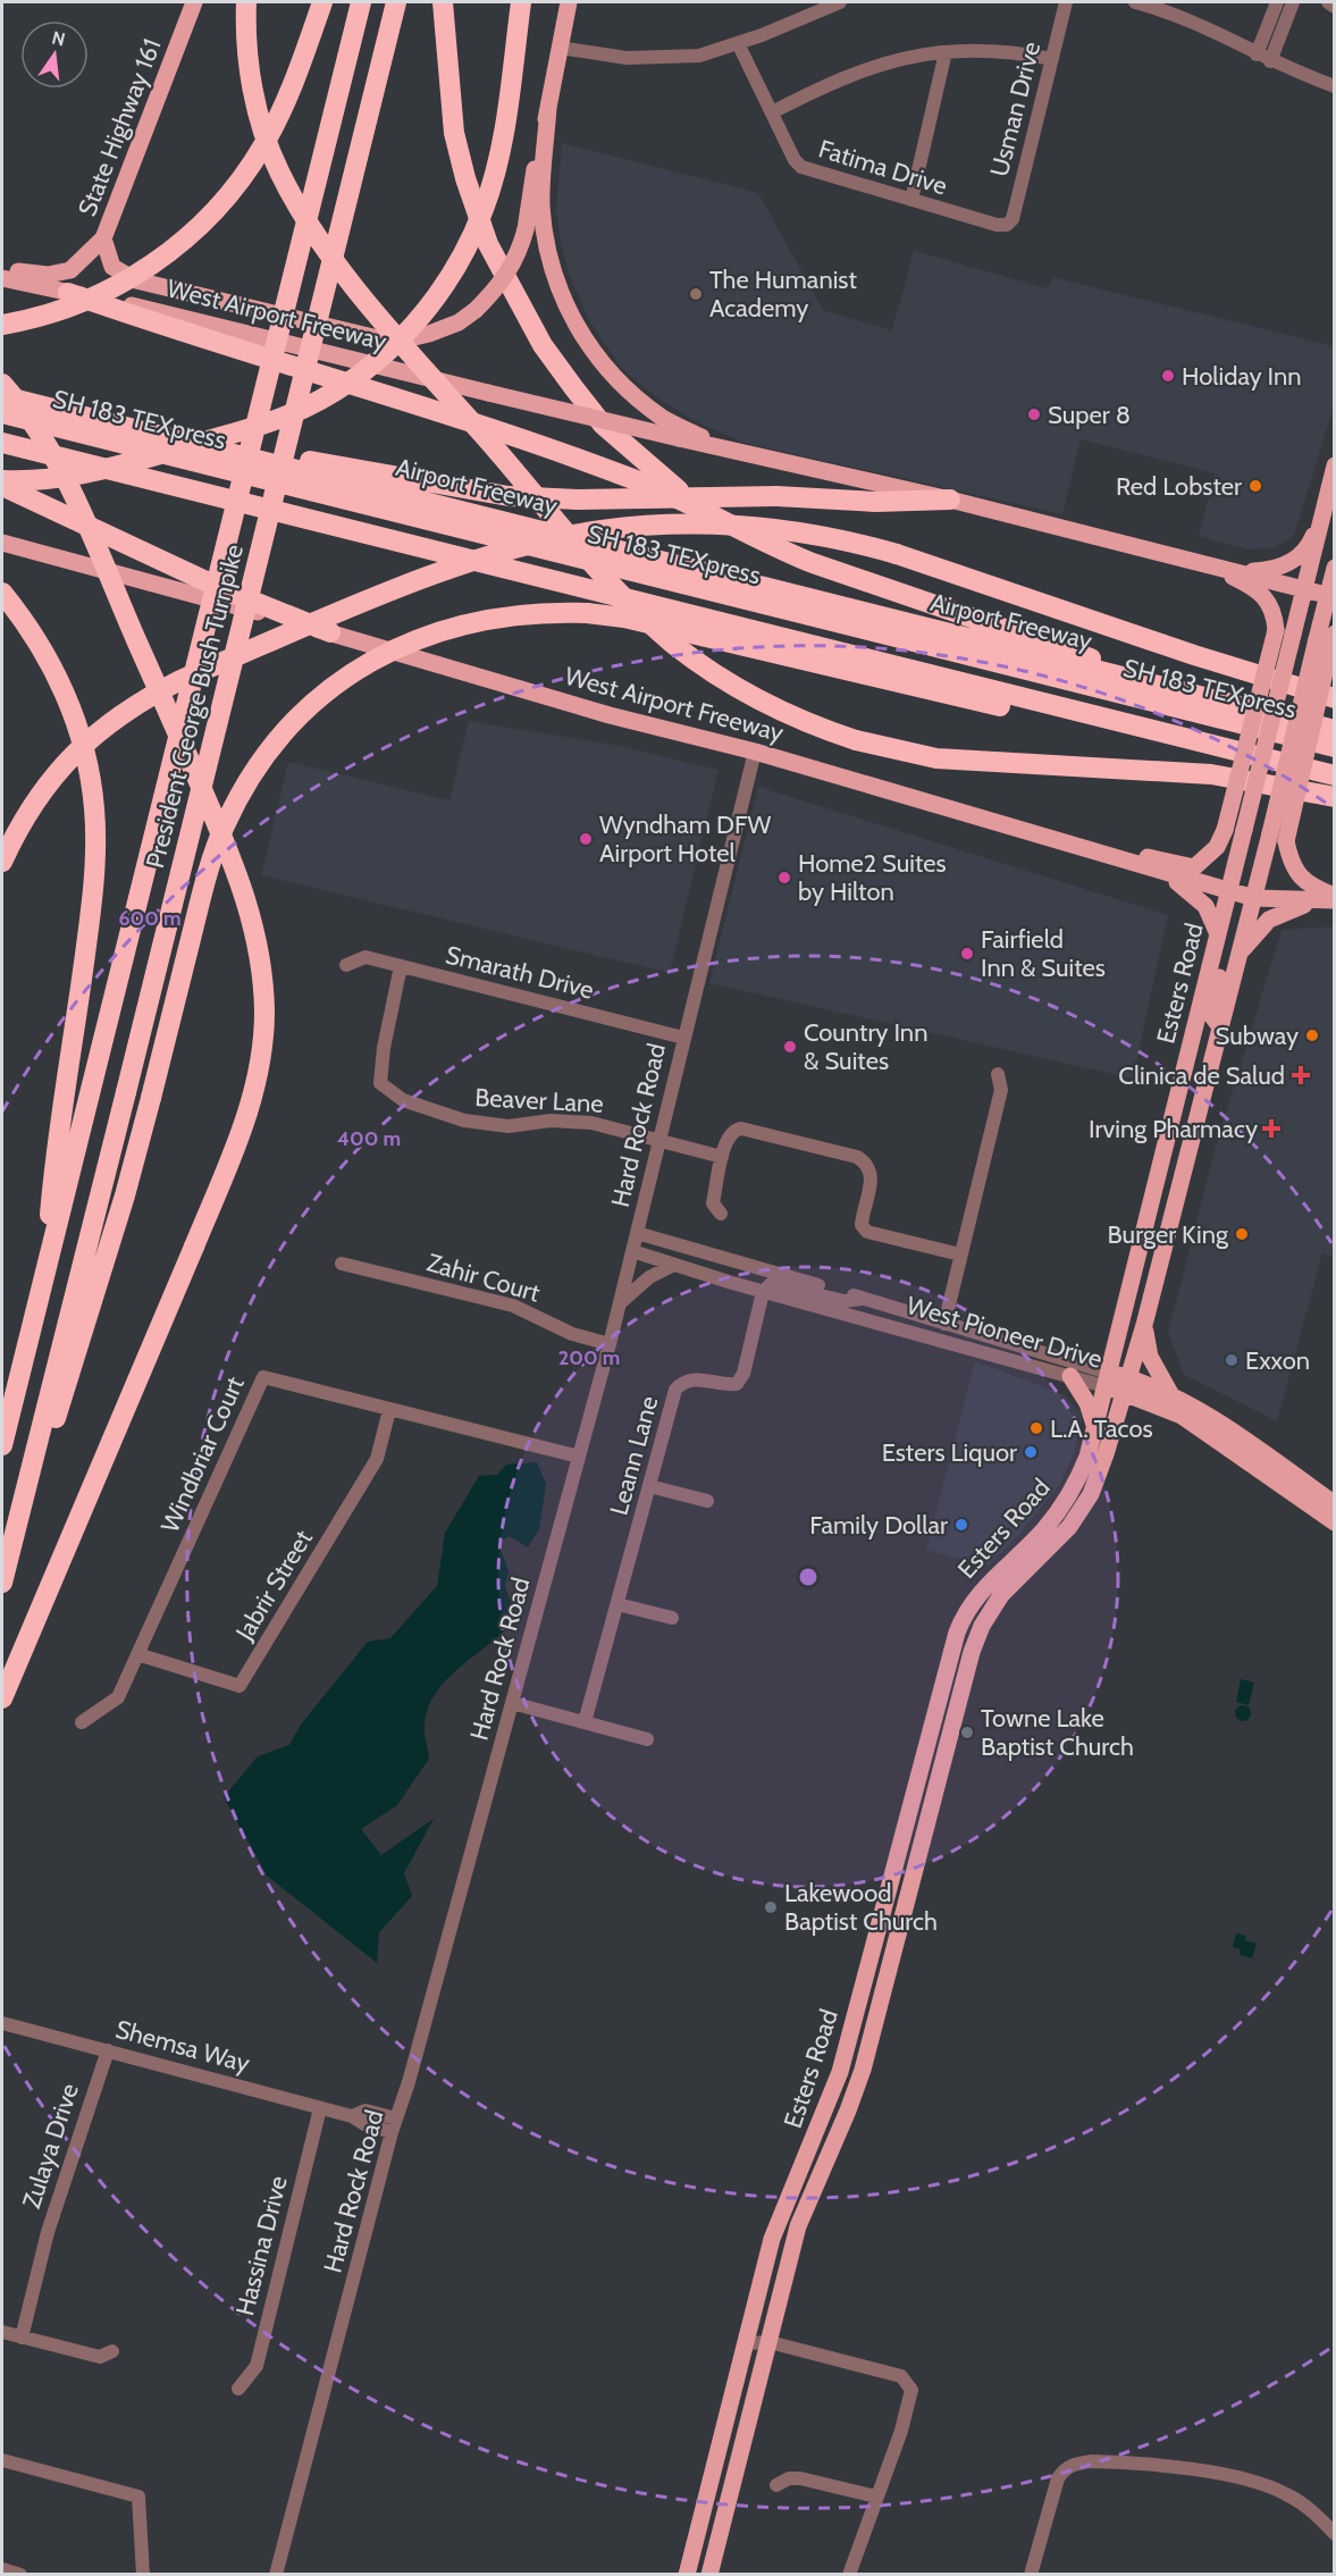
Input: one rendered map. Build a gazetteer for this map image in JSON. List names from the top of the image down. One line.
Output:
{"streets":{"highway":["SH 183 TEXpress","Airport Freeway","President George Bush Turnpike"],"main road":["State Highway 161","West Airport Freeway","Esters Road","West Pioneer Drive"],"street":["Usman Drive","Fatima Drive","Smarath Drive","Beaver Lane","Hard Rock Road","Zahir Court","Windbriar Court","Leann Lane","Jabrir Street","Shemsa Way","Zulaya Drive","Hassina Drive"]},"crossings":[["Usman Drive","Fatima Drive"],["West Airport Freeway","Esters Road"],["West Airport Freeway","Hard Rock Road"],["Smarath Drive","Beaver Lane"],["Smarath Drive","Hard Rock Road"],["Esters Road","West Pioneer Drive"],["Beaver Lane","Hard Rock Road"],["Hard Rock Road","Zahir Court"],["Hard Rock Road","West Pioneer Drive"],["Hard Rock Road","Windbriar Court"],["Hard Rock Road","Shemsa Way"],["West Pioneer Drive","Leann Lane"],["Windbriar Court","Jabrir Street"],["Shemsa Way","Zulaya Drive"],["Shemsa Way","Hassina Drive"]],"places":{"other":["The Humanist Academy","Holiday Inn","Super 8","Red Lobster","Wyndham DFW Airport Hotel","Home2 Suites by Hilton","Fairfield Inn & Suites","Subway","Country Inn & Suites","Burger King","Exxon","L.A. Tacos","Esters Liquor","Family Dollar","Towne Lake Baptist Church","Lakewood Baptist Church"],"health":["Clinica de Salud","Irving Pharmacy"]},"north":"top","rings":["600 m","400 m","200 m"]}
